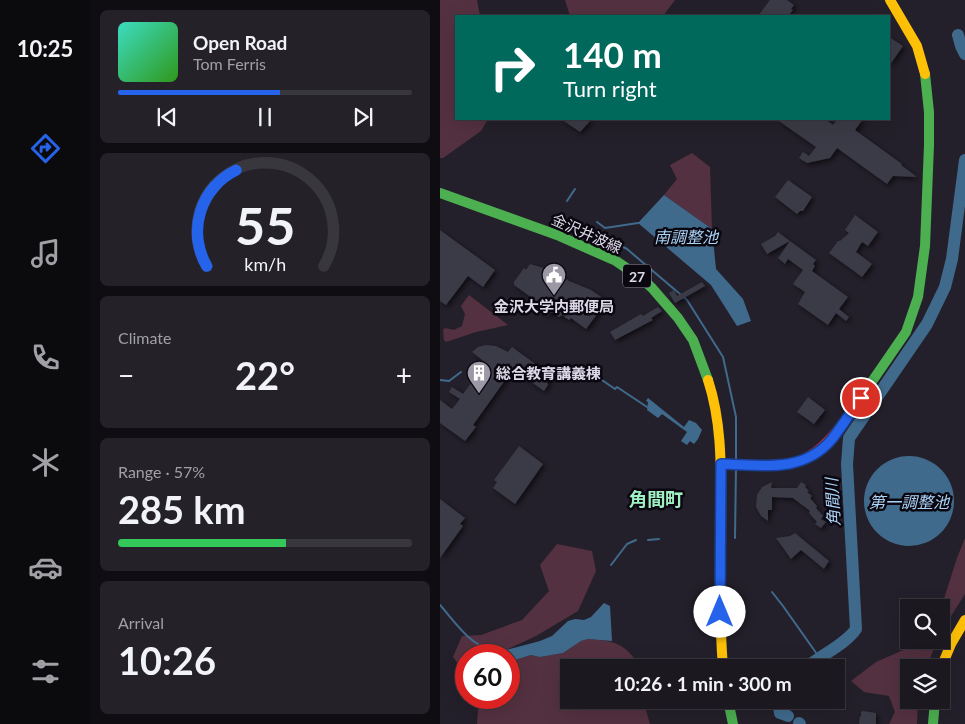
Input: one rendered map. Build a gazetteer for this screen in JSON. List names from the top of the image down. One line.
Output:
{"streets":{"street":["金沢井波線","27"]},"districts":["角間町"],"water":["南調整池","第一調整池","角間川"],"places":{"public building":["金沢大学内郵便局"],"building":["総合教育講義棟"]},"page":{"tabs":"10:25","turn":["140 m","Turn right"],"song":["Open Road","Tom Ferris"],"tile":["Climate",["Range · 57%","285 km"],["Arrival","10:26"]],"heat":["−","22°","+"],"limit":"60","trip":"10:26 · 1 min · 300 m","gauge":["55","km/h"]}}
